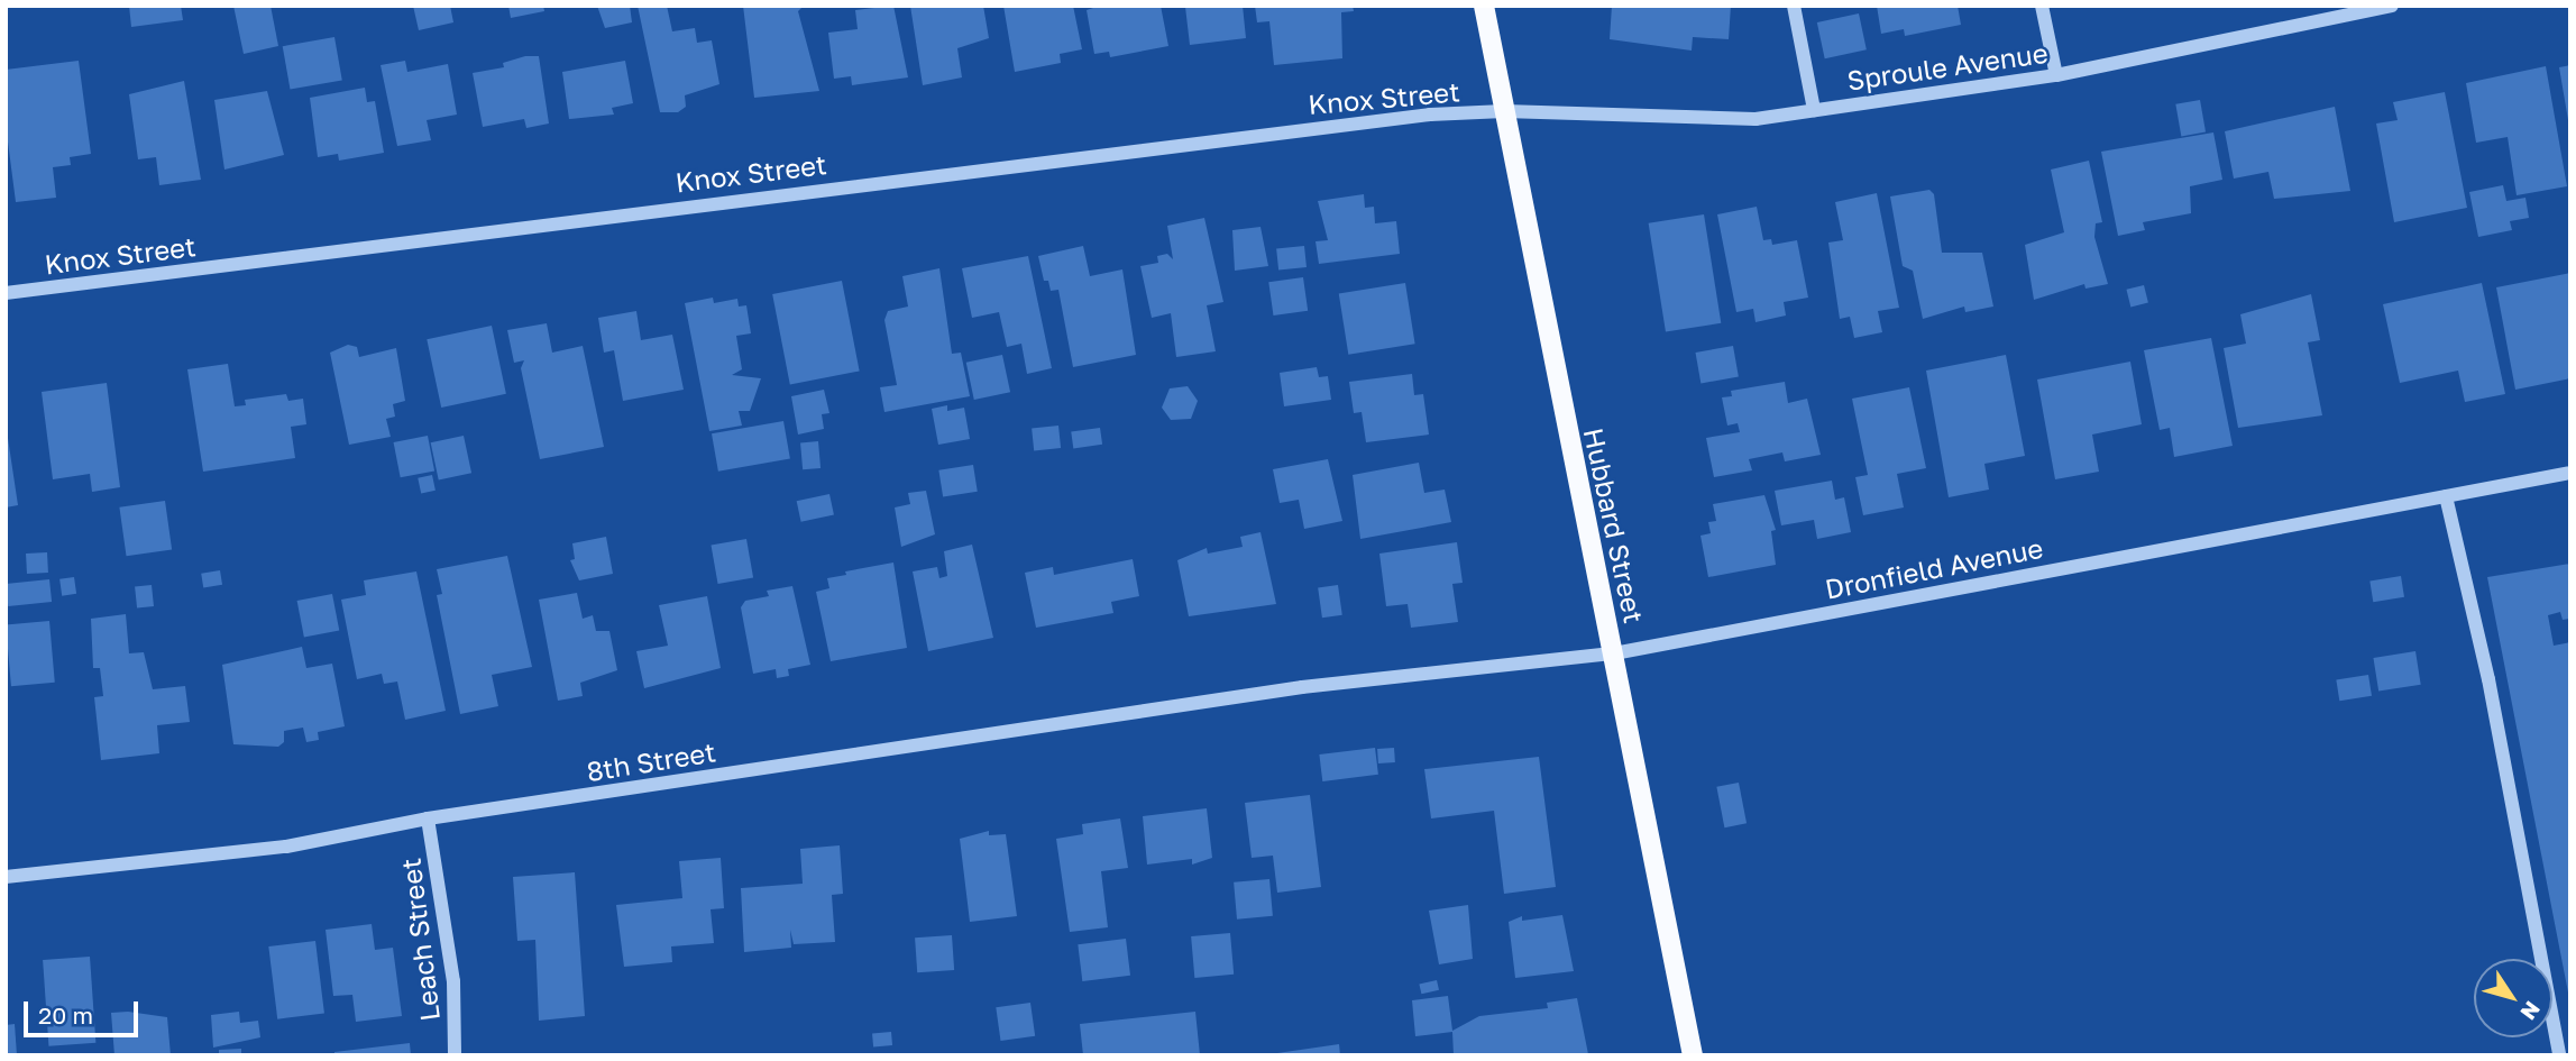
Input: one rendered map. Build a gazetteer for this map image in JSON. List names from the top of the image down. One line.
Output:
{"streets":{"main road":["Hubbard Street"],"street":["Sproule Avenue","Knox Street","Dronfield Avenue","8th Street","Leach Street"]},"crossings":[["Sproule Avenue","Knox Street"],["Sproule Avenue","Hubbard Street"],["Knox Street","Hubbard Street"],["Hubbard Street","Dronfield Avenue"],["Dronfield Avenue","8th Street"],["8th Street","Leach Street"]],"scale_bar":"20 m","north":"bottom right"}
